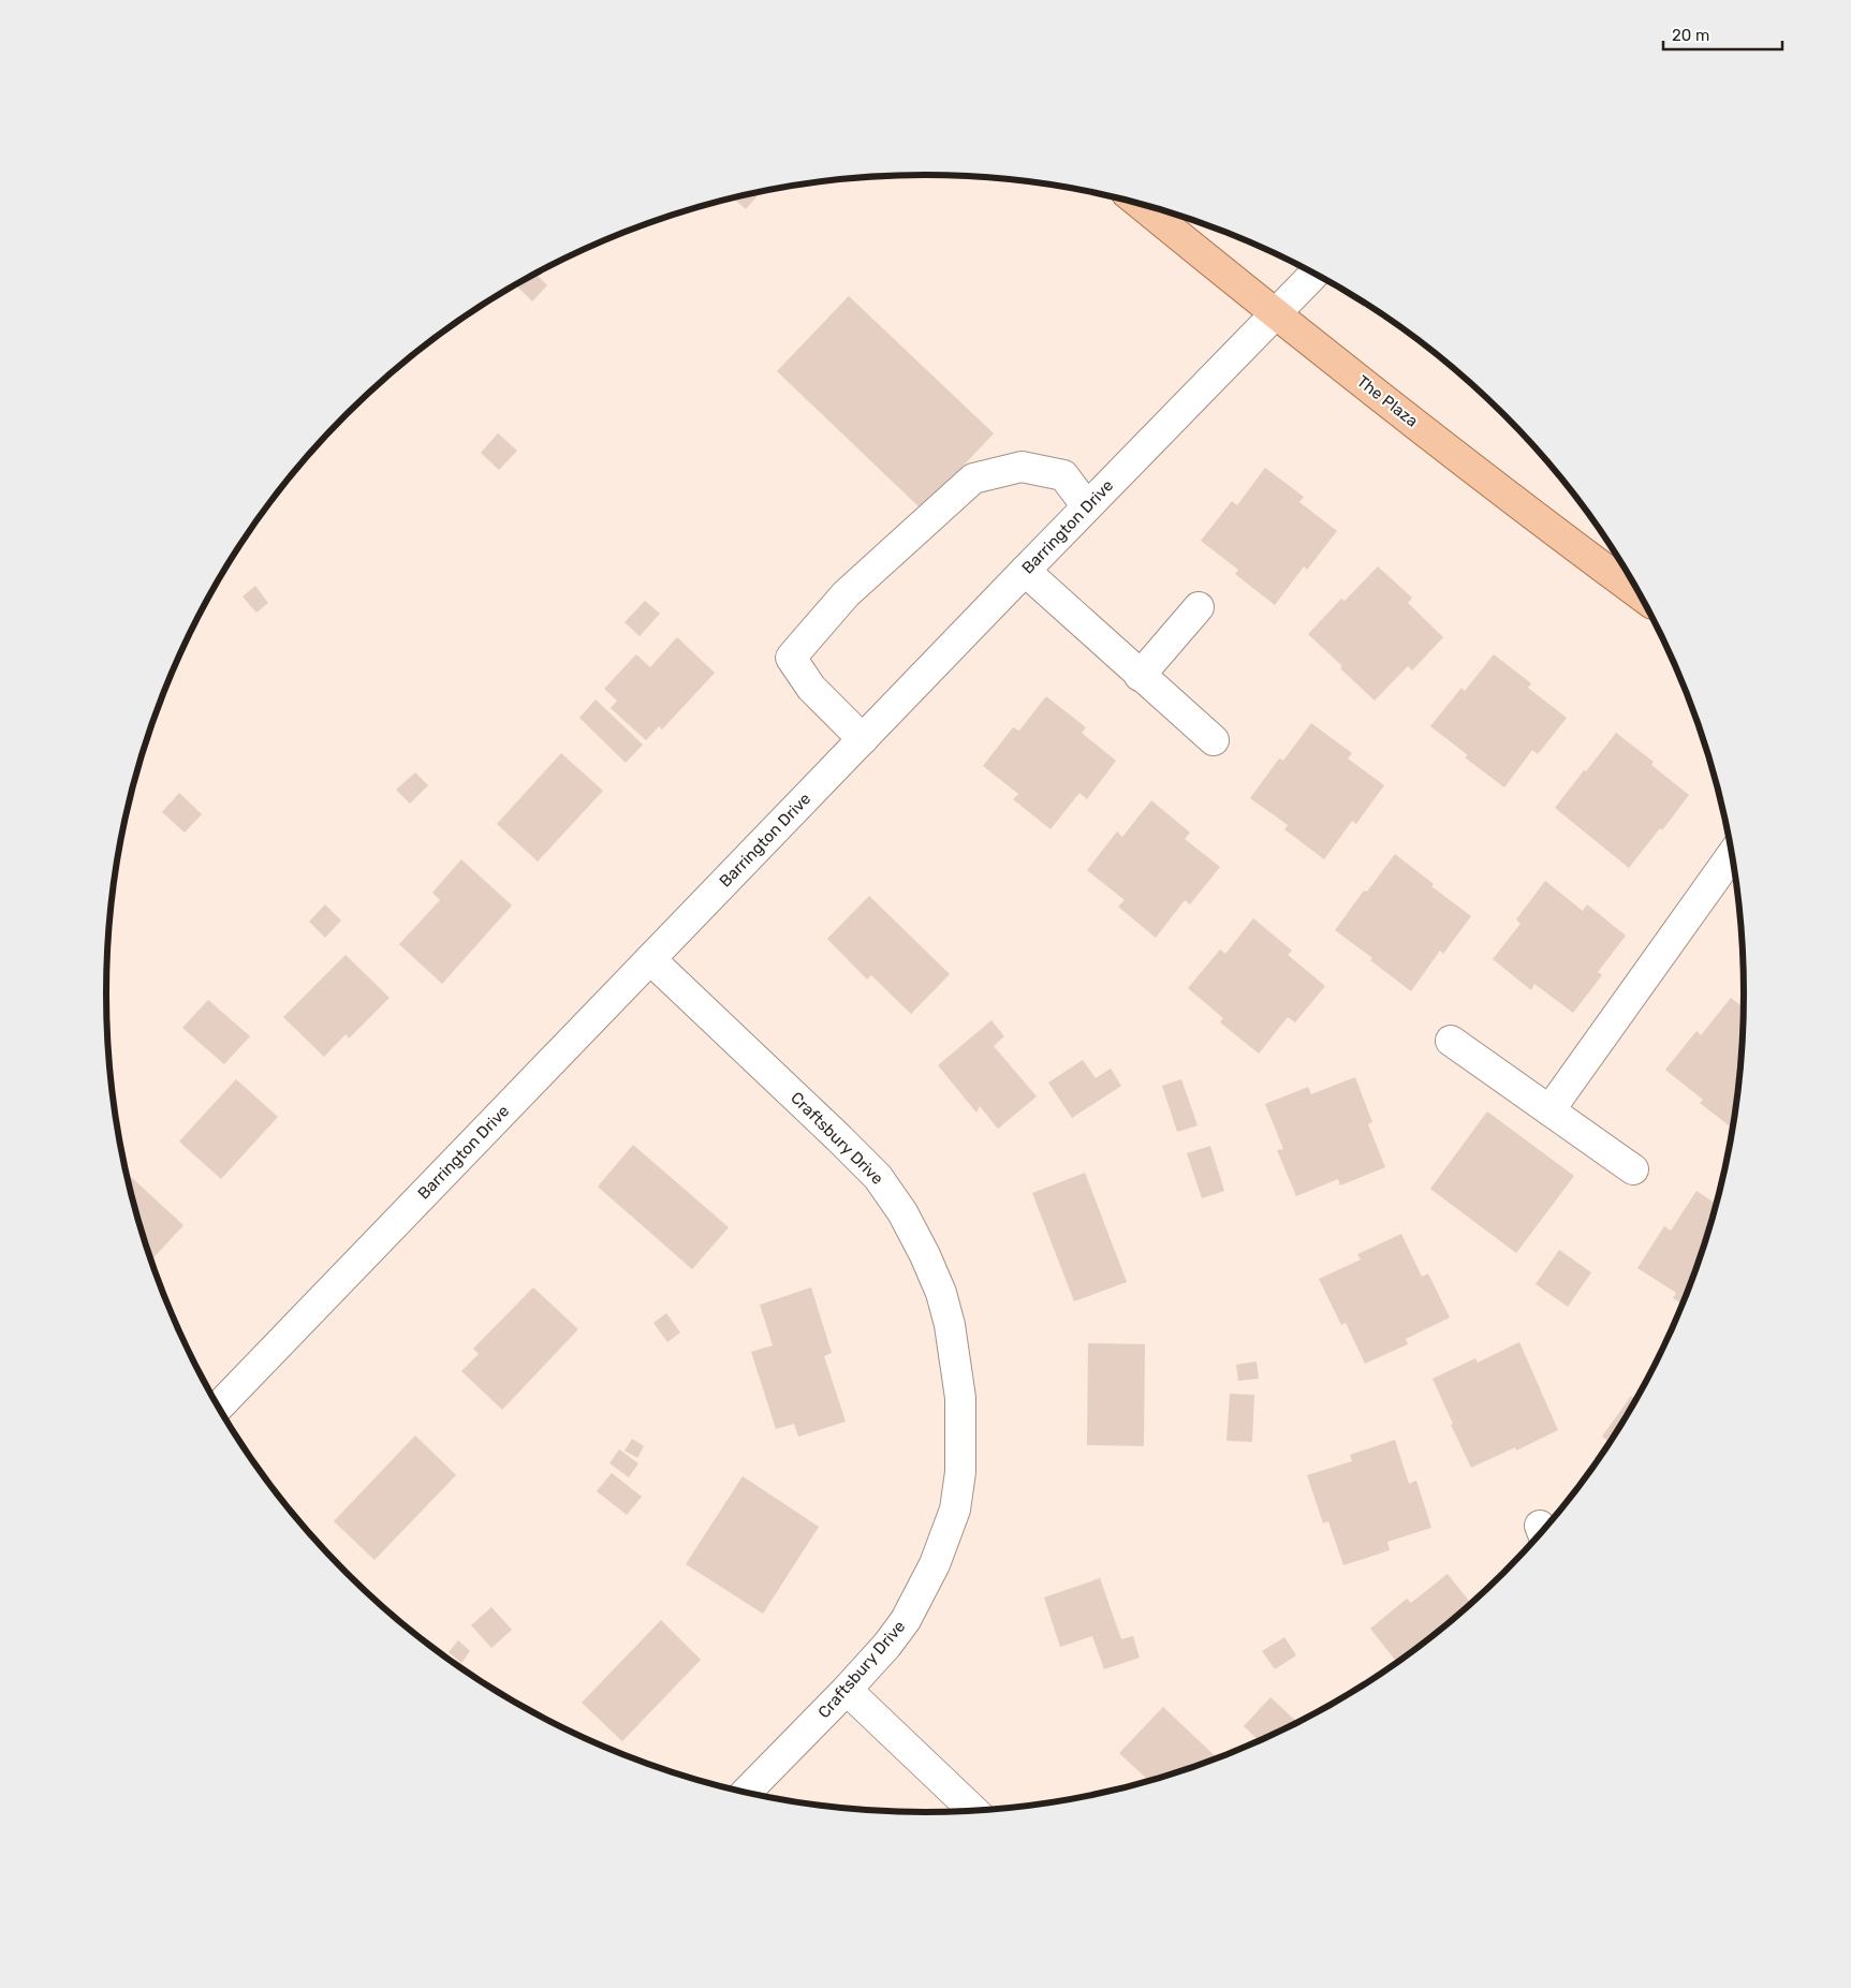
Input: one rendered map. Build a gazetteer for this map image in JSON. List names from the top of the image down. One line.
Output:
{"streets":{"main road":["The Plaza"],"street":["Barrington Drive","Craftsbury Drive"]},"crossings":[["The Plaza","Barrington Drive"],["Barrington Drive","Craftsbury Drive"]],"scale_bar":"20 m"}
